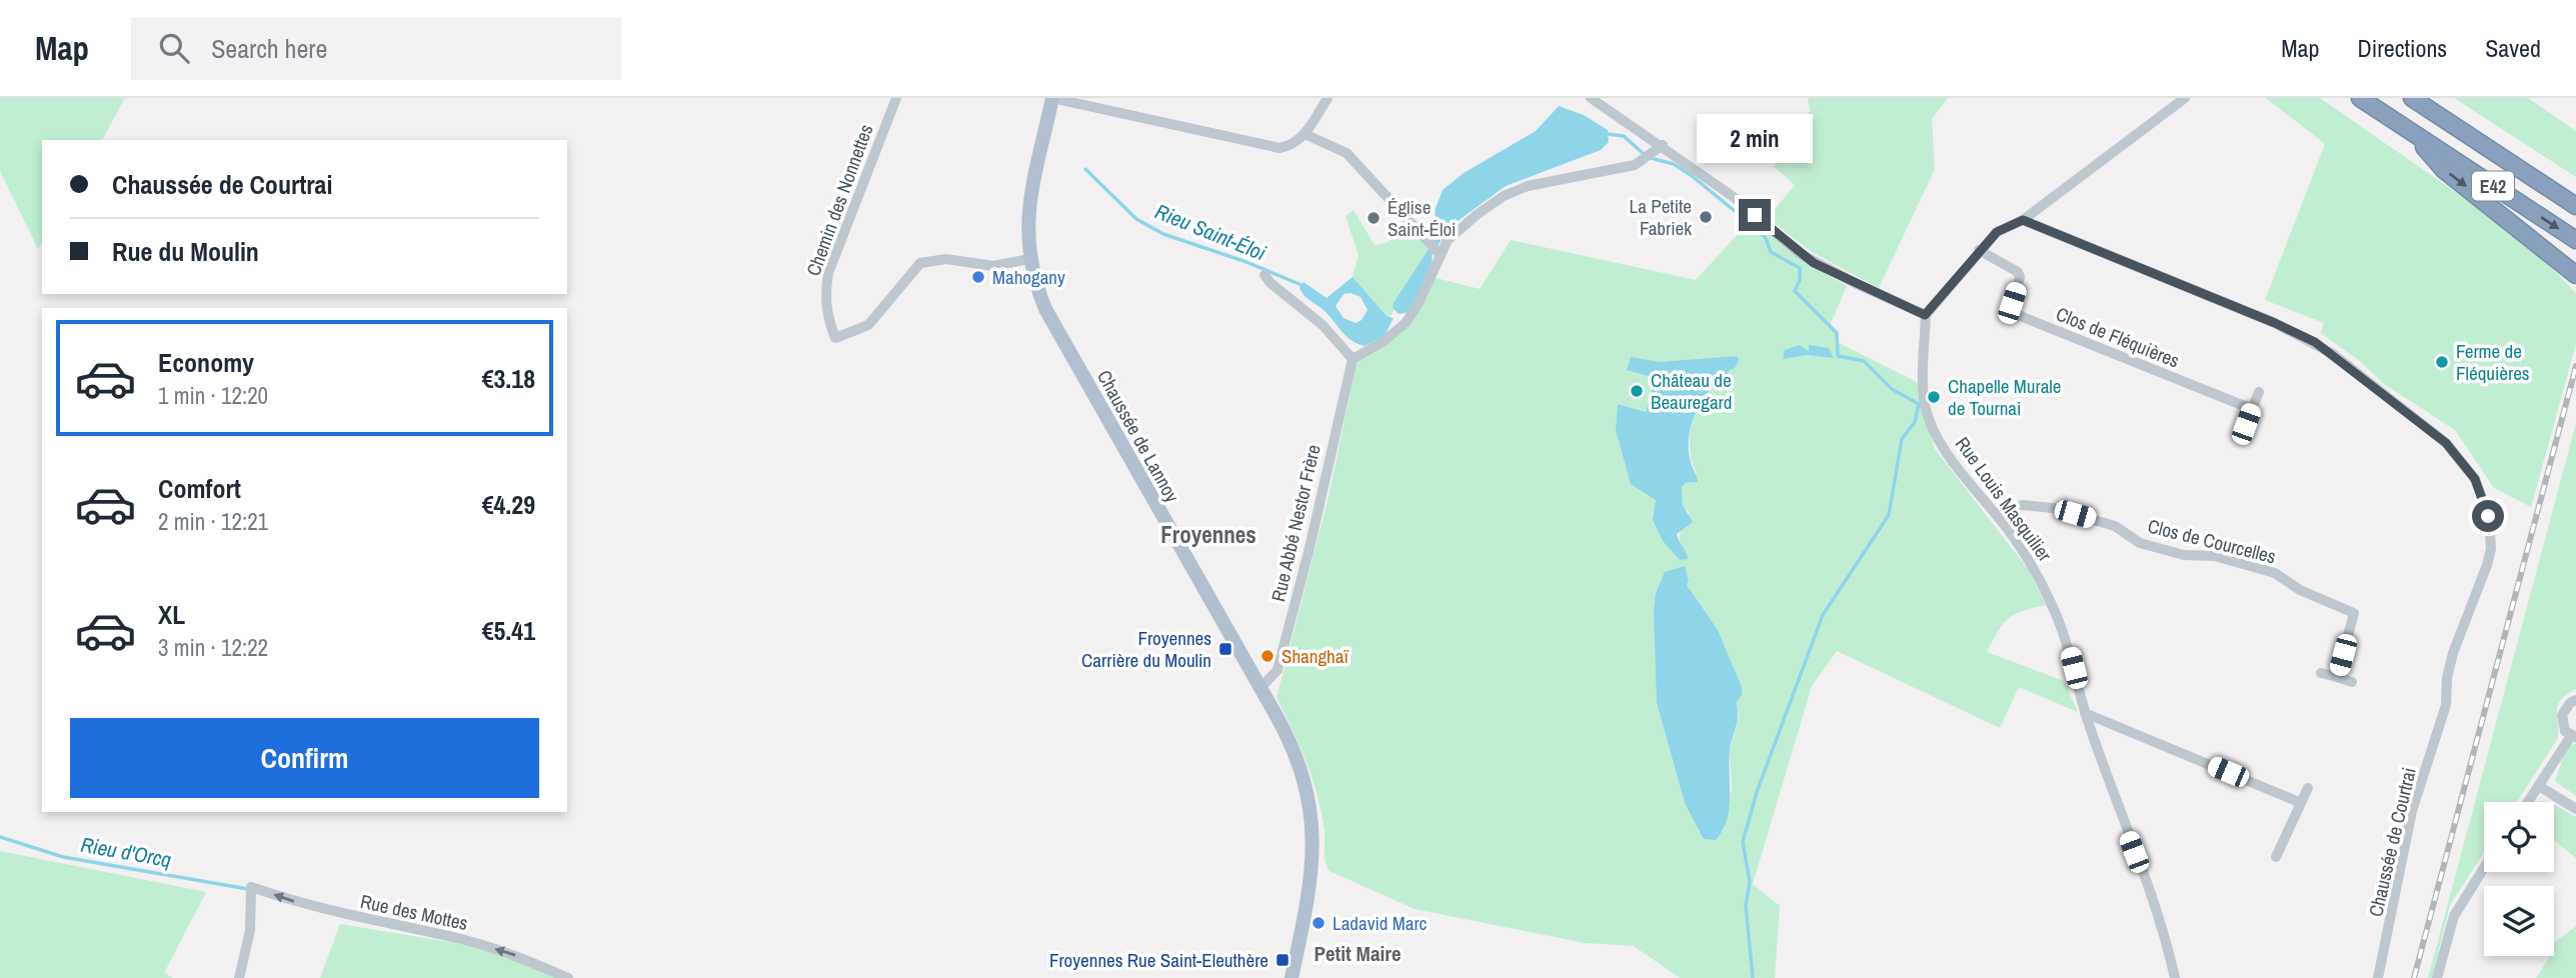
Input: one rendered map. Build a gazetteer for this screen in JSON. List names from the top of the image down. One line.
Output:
{"streets":{"highway":["E42"],"main road":["Chaussée de Lannoy"],"street":["Chemin des Nonnettes","Clos de Fléquières","Rue Louis Masquilier","Rue Abbé Nestor Frère","Clos de Courcelles","Chaussée de Courtrai","Rue des Mottes"]},"crossings":[["Chemin des Nonnettes","Chaussée de Lannoy"],["Chaussée de Lannoy","Rue Abbé Nestor Frère"],["Rue Louis Masquilier","Clos de Courcelles"]],"districts":["Froyennes","Petit Maire"],"water":["Rieu Saint-Éloi","Rieu d'Orcq"],"places":{"other":["La Petite Fabriek","Église Saint-Éloi","Mahogany","Ferme de Fléquières","Château de Beauregard","Chapelle Murale de Tournai","Shanghaï","Ladavid Marc"],"transit":["Froyennes Carrière du Moulin","Froyennes Rue Saint-Eleuthère"]},"page":{"header":"Map","search":"Search here","nav":["Map","Directions","Saved"],"bubble":"2 min","banner":["Chaussée de Courtrai","Rue du Moulin"],"list":[{"name":"Economy","note":"1 min · 12:20","value":"€3.18"},{"name":"Comfort","note":"2 min · 12:21","value":"€4.29"},{"name":"XL","note":"3 min · 12:22","value":"€5.41"}],"buttons":"Confirm"}}
